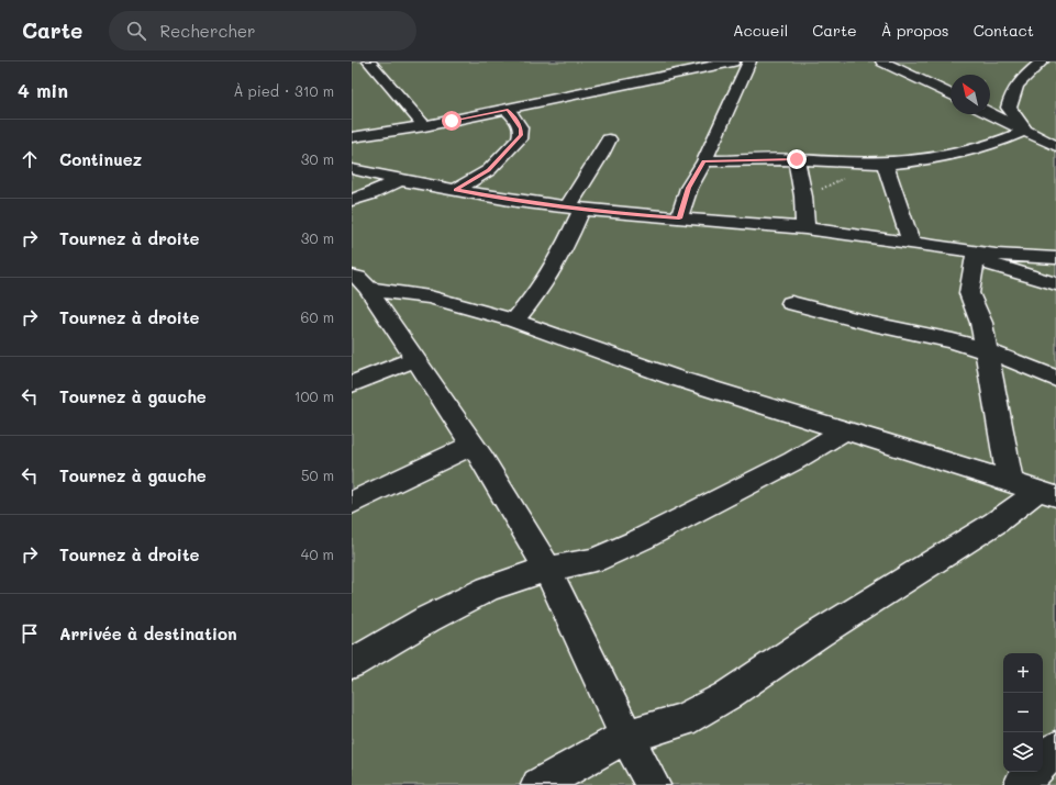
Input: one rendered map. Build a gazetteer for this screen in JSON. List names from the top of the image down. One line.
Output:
{"north":"top left","page":{"header":"Carte","search":"Rechercher","nav":["Accueil","Carte","À propos","Contact"],"heading":["4 min","À pied · 310 m"],"list":[["Continuez","30 m"],["Tournez à droite","30 m"],["Tournez à droite","60 m"],["Tournez à gauche","100 m"],["Tournez à gauche","50 m"],["Tournez à droite","40 m"],"Arrivée à destination"],"map_buttons":["+","−"]}}
